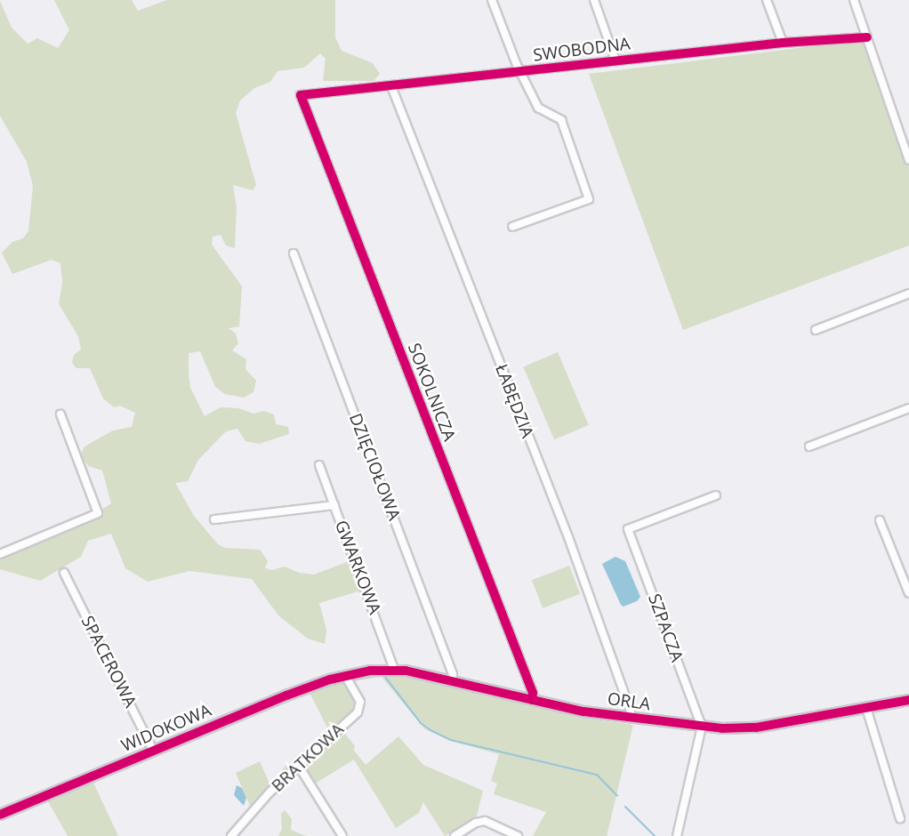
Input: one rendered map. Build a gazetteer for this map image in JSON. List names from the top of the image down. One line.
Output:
{"streets":{"street":["SWOBODNA","SOKOLNICZA","ŁABĘDZIA","DZIĘCIOŁOWA","GWARKOWA","SZPACZA","SPACEROWA","ORLA","WIDOKOWA","BRATKOWA"]},"crossings":[["SWOBODNA","SOKOLNICZA"],["SWOBODNA","ŁABĘDZIA"],["SOKOLNICZA","ORLA"],["ŁABĘDZIA","ORLA"],["DZIĘCIOŁOWA","ORLA"],["GWARKOWA","ORLA"],["SZPACZA","ORLA"],["SPACEROWA","WIDOKOWA"],["ORLA","WIDOKOWA"],["ORLA","BRATKOWA"],["WIDOKOWA","BRATKOWA"]]}
